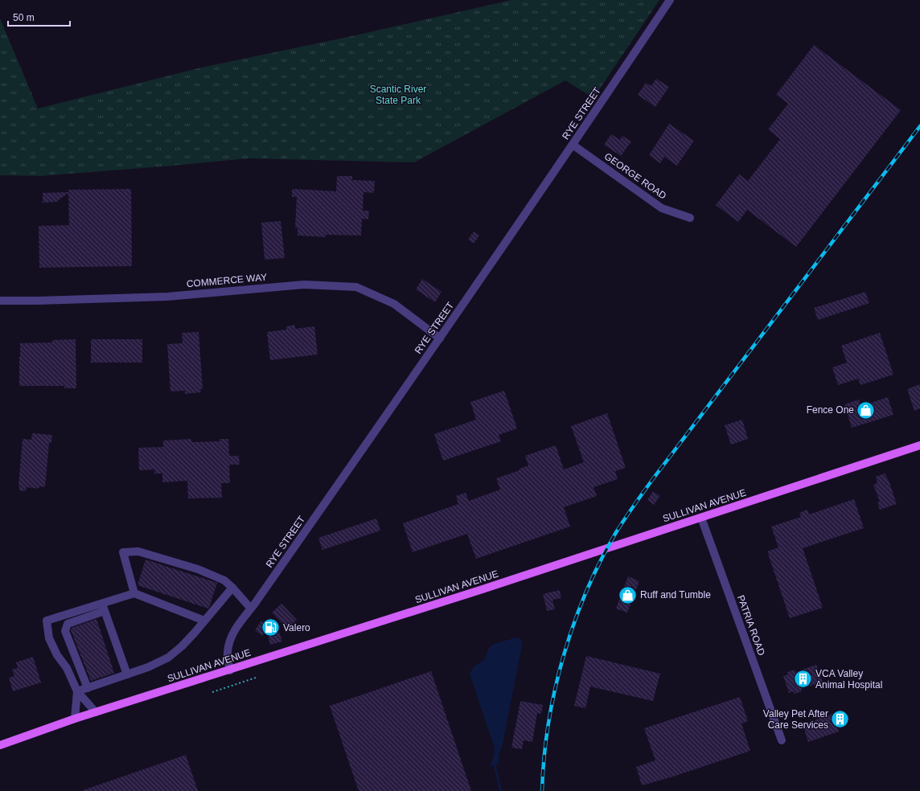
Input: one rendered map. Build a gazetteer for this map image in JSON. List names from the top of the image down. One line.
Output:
{"streets":{"main road":["SULLIVAN AVENUE"],"street":["RYE STREET","GEORGE ROAD","COMMERCE WAY","PATRIA ROAD"]},"crossings":[["RYE STREET","GEORGE ROAD"],["RYE STREET","COMMERCE WAY"],["RYE STREET","SULLIVAN AVENUE"],["SULLIVAN AVENUE","PATRIA ROAD"]],"parks":["Scantic River State Park"],"places":{"shop":["Fence One","Ruff and Tumble"],"fuel station":["Valero"],"building":["VCA Valley Animal Hospital","Valley Pet After Care Services"]},"scale_bar":"50 m"}
